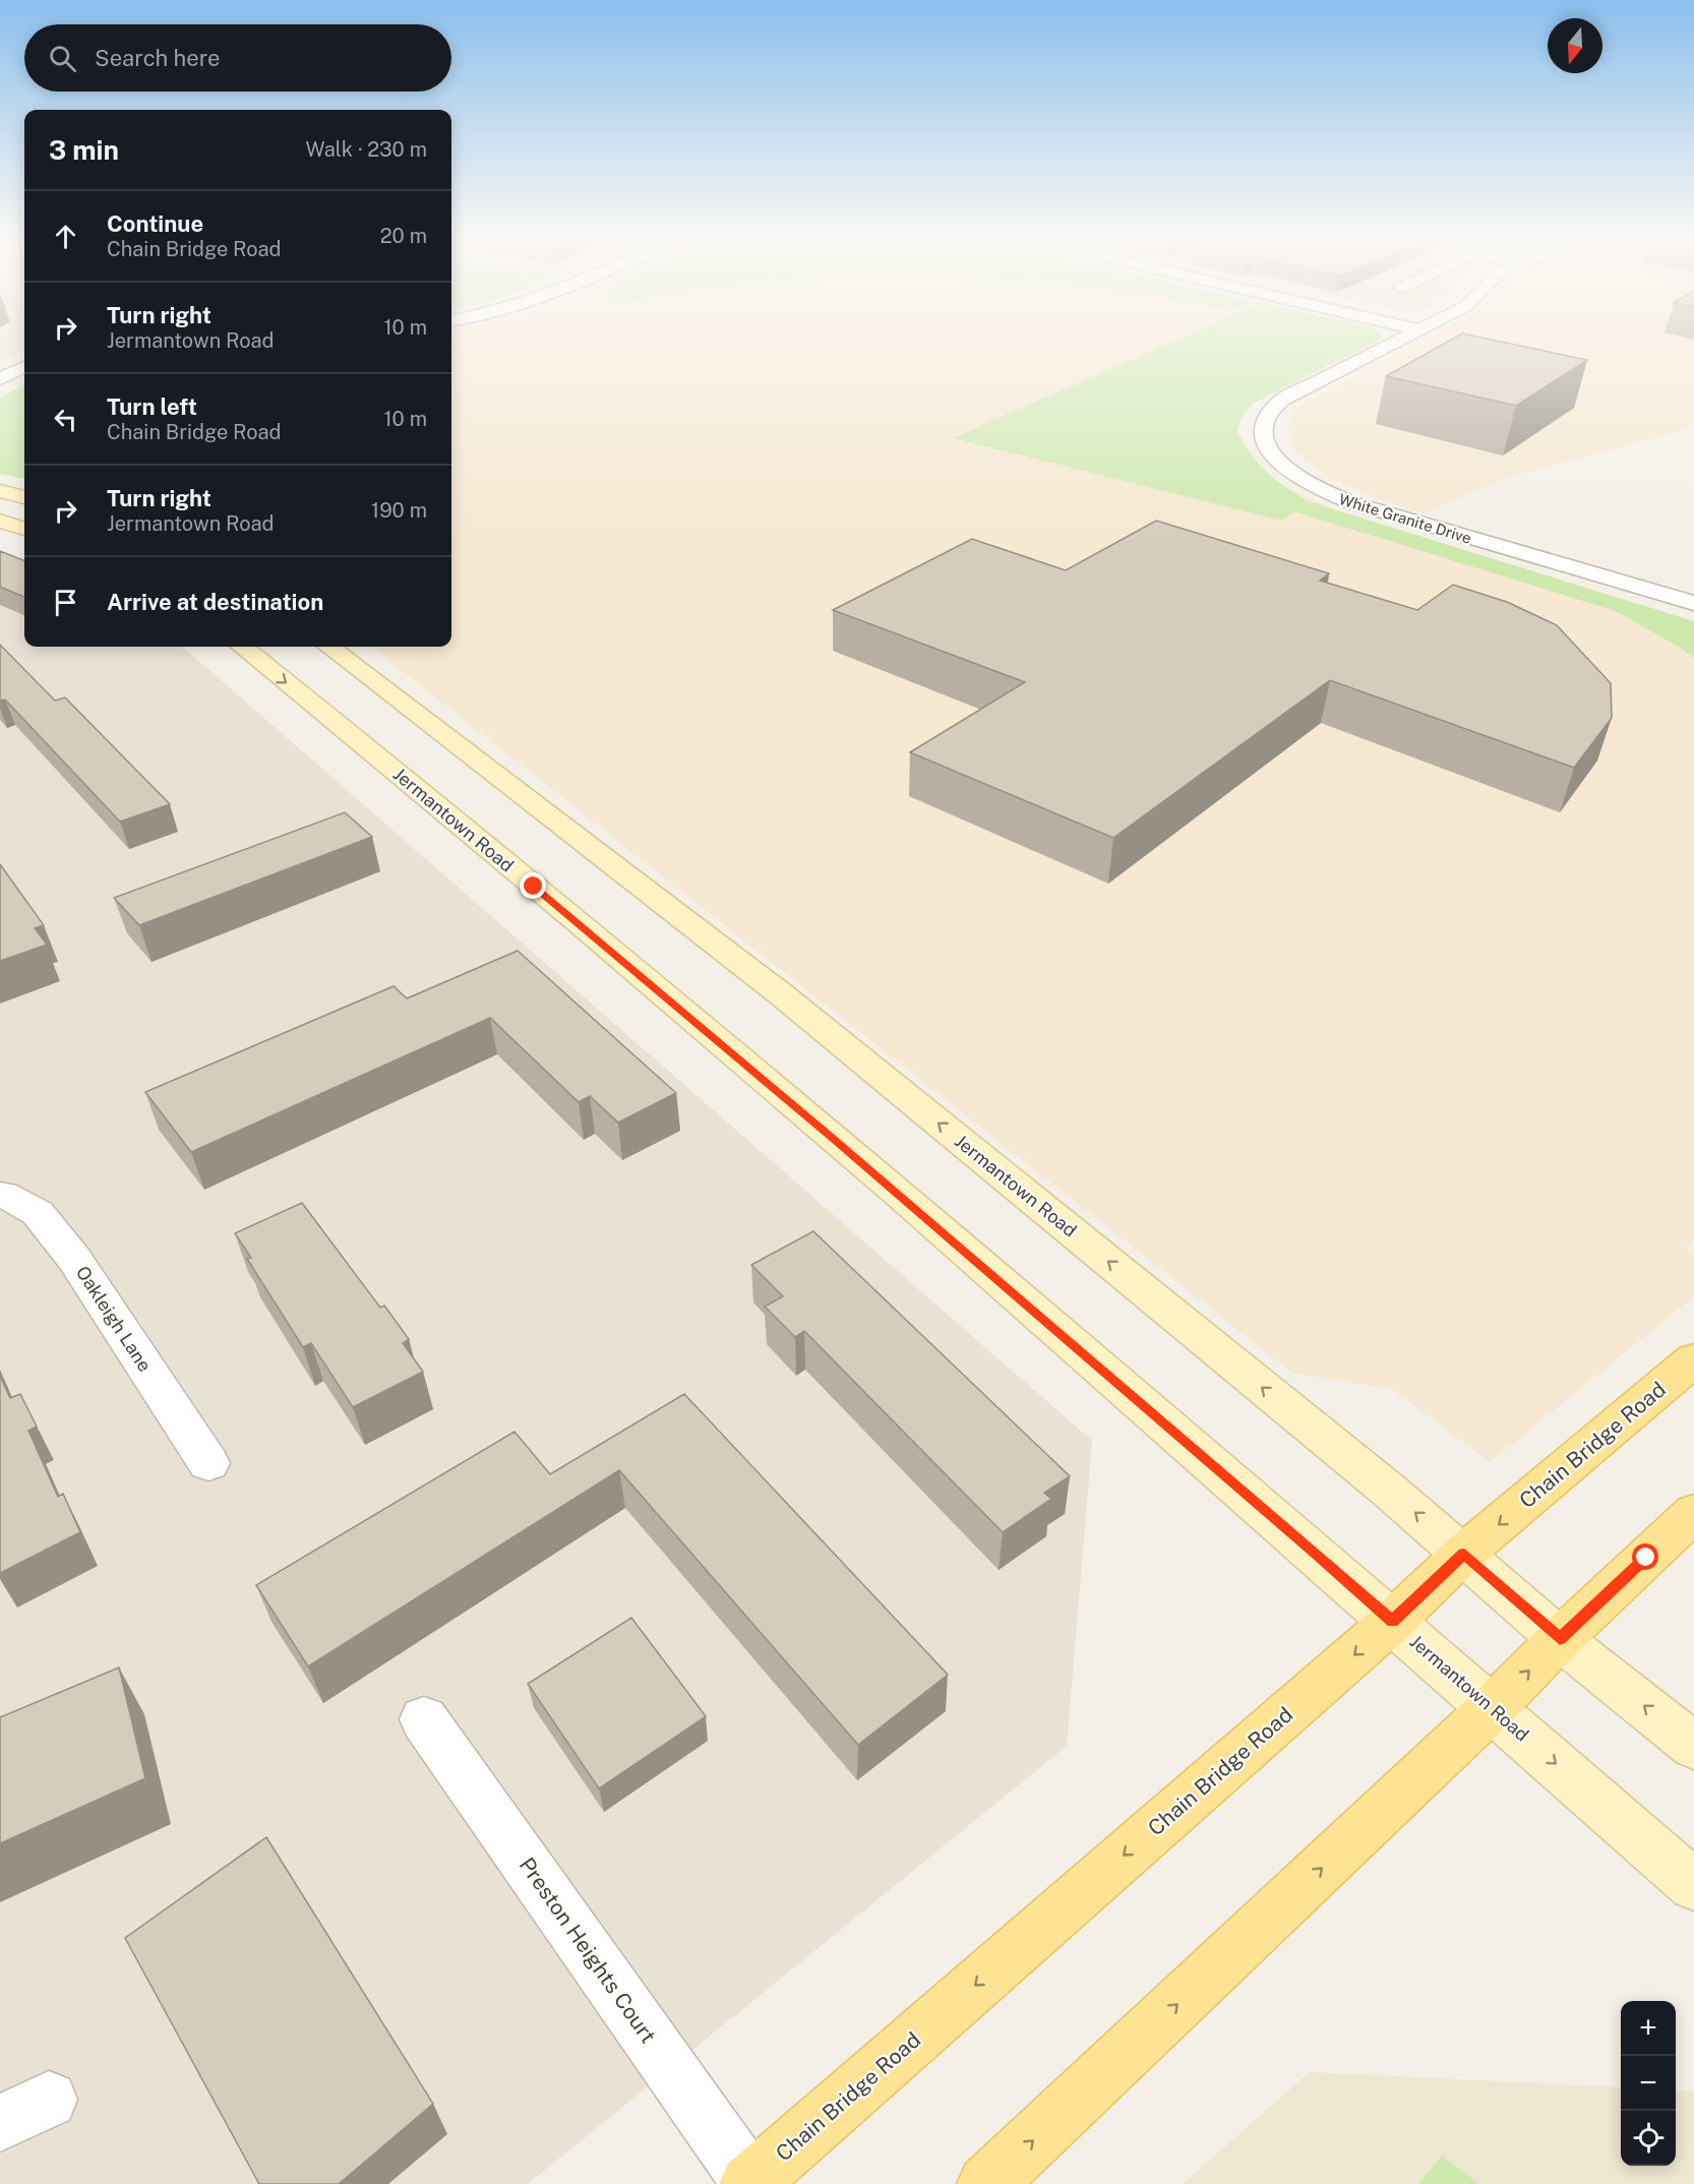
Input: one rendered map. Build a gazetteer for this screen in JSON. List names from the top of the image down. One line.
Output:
{"streets":{"main road":["Jermantown Road","Chain Bridge Road"],"street":["White Granite Drive","Oakleigh Lane","Preston Heights Court"]},"crossings":[["Jermantown Road","Chain Bridge Road"],["Chain Bridge Road","Preston Heights Court"]],"north":"bottom","page":{"search":"Search here","heading":["3 min","Walk · 230 m"],"list":[["Continue","Chain Bridge Road","20 m"],["Turn right","Jermantown Road","10 m"],["Turn left","Chain Bridge Road","10 m"],["Turn right","Jermantown Road","190 m"],"Arrive at destination"],"map_buttons":["+","−"]}}
